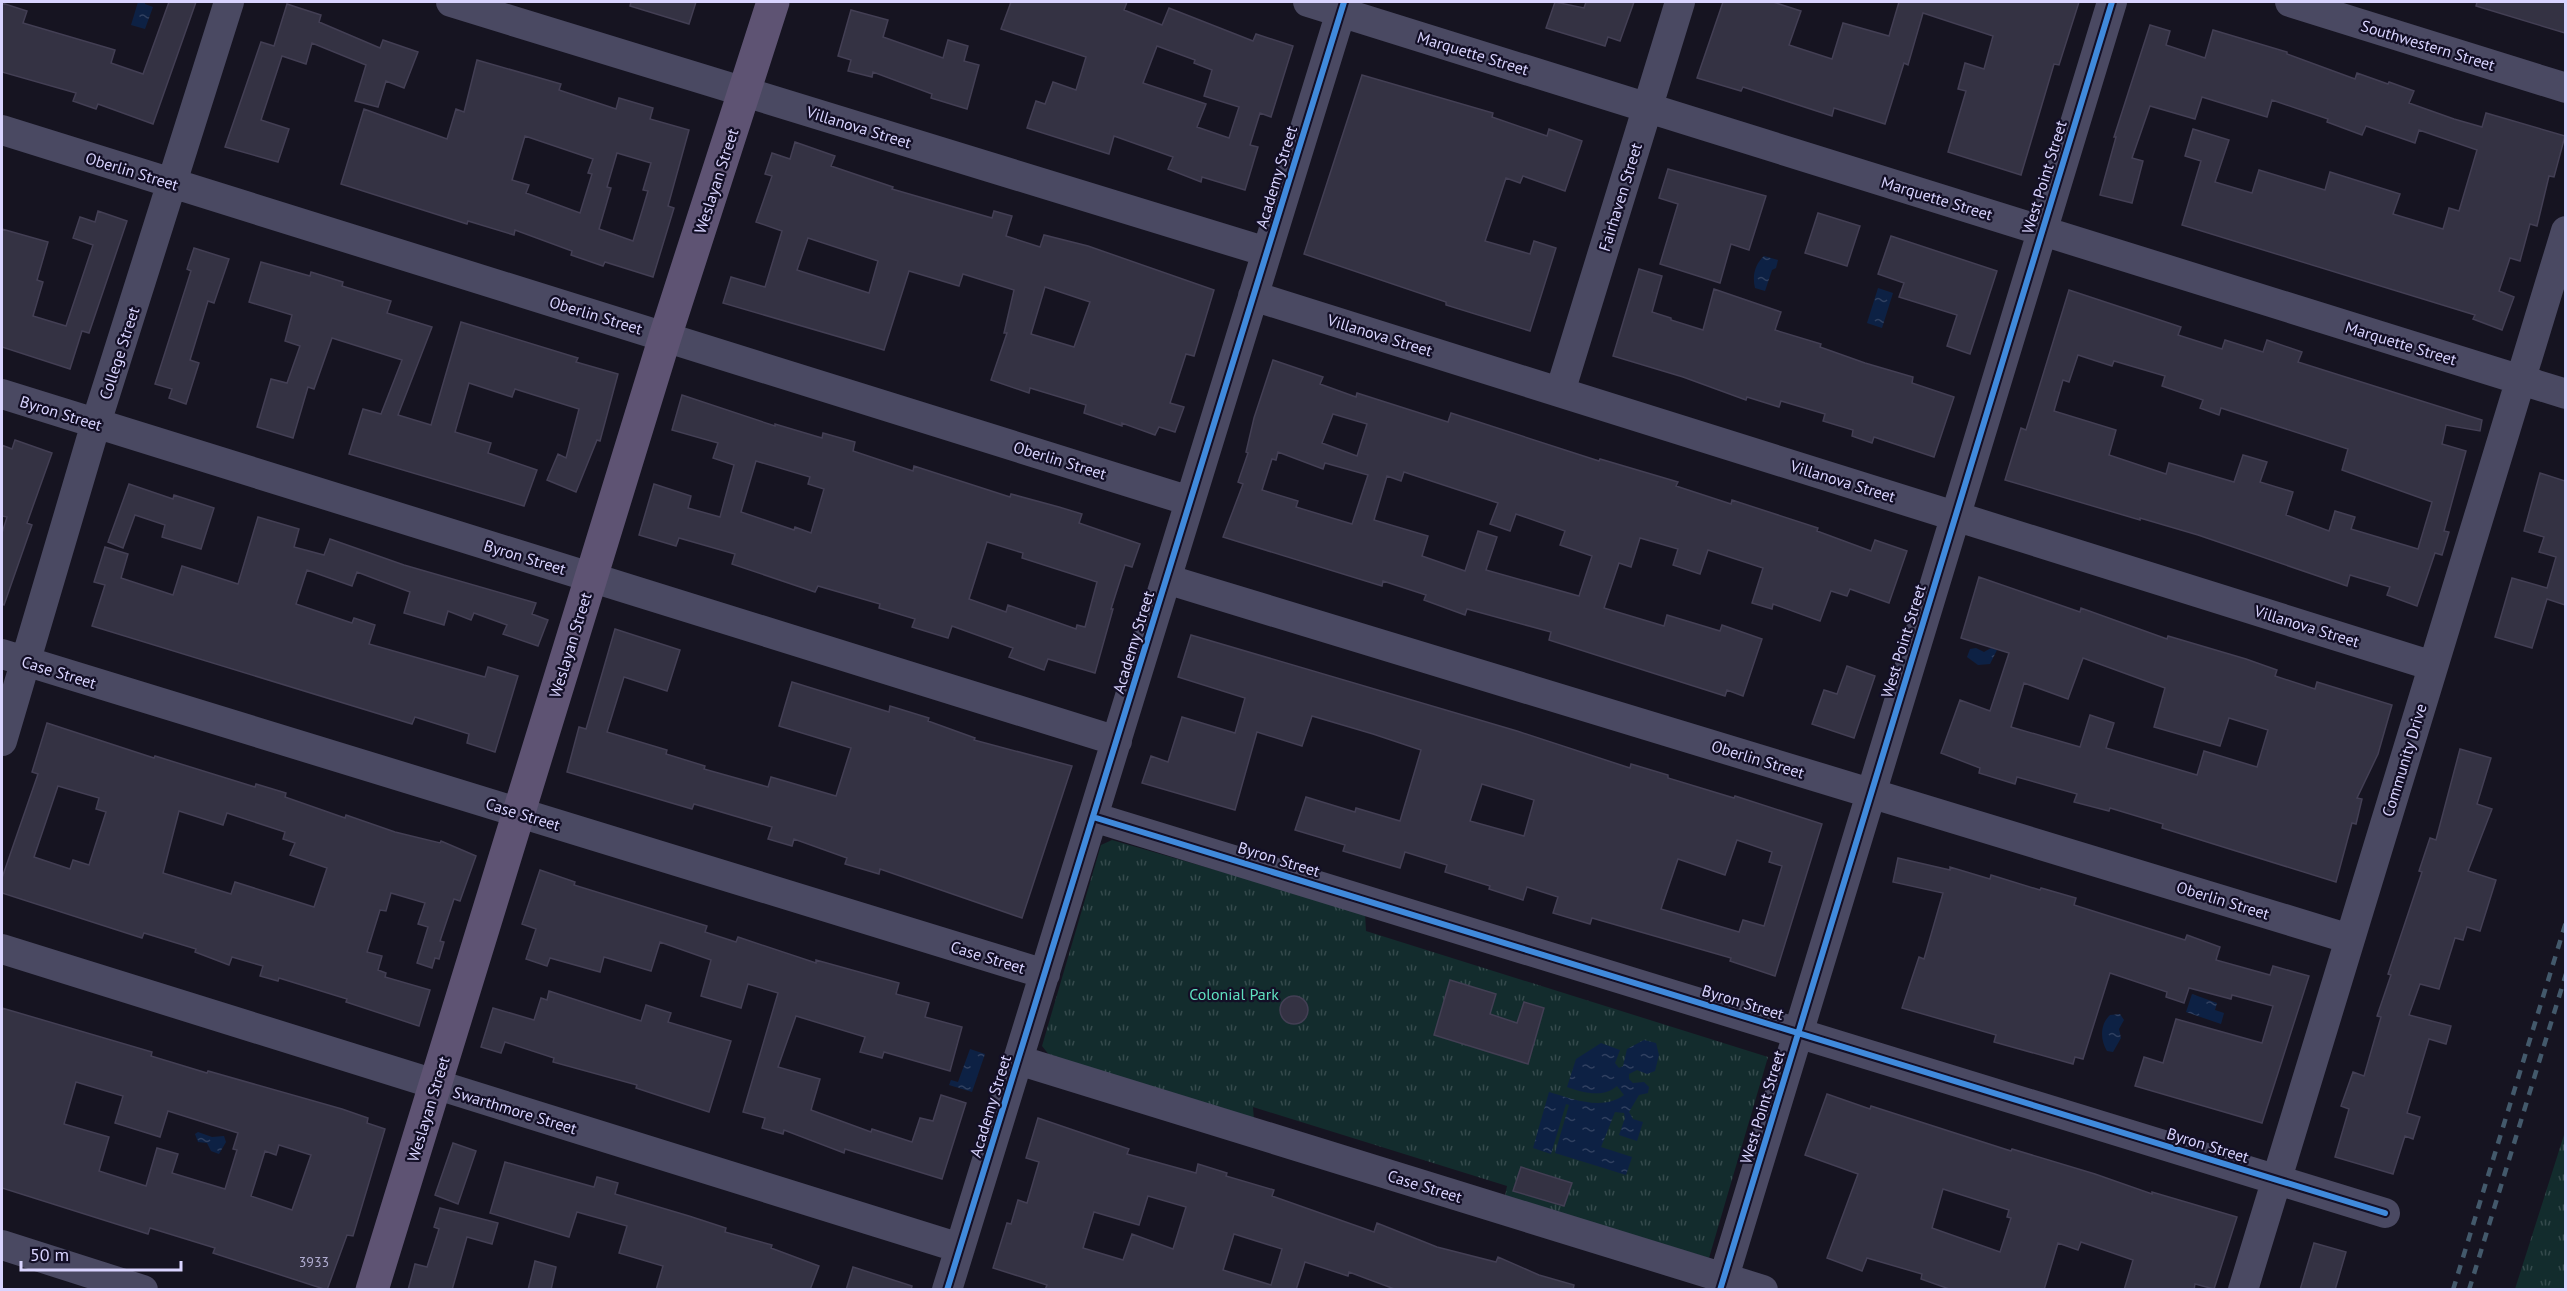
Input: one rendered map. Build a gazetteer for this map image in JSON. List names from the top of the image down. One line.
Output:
{"streets":{"main road":["Weslayan Street"],"street":["Southwestern Street","Marquette Street","Villanova Street","Oberlin Street","Academy Street","West Point Street","Fairhaven Street","College Street","Byron Street","Case Street","Community Drive","Swarthmore Street"]},"crossings":[["Marquette Street","Academy Street"],["Marquette Street","West Point Street"],["Marquette Street","Fairhaven Street"],["Marquette Street","Community Drive"],["Villanova Street","Academy Street"],["Villanova Street","West Point Street"],["Villanova Street","Weslayan Street"],["Villanova Street","Fairhaven Street"],["Villanova Street","Community Drive"],["Oberlin Street","Academy Street"],["Oberlin Street","West Point Street"],["Oberlin Street","Weslayan Street"],["Oberlin Street","College Street"],["Oberlin Street","Community Drive"],["Academy Street","Byron Street"],["Academy Street","Case Street"],["Academy Street","Swarthmore Street"],["West Point Street","Byron Street"],["West Point Street","Case Street"],["Weslayan Street","Byron Street"],["Weslayan Street","Case Street"],["Weslayan Street","Swarthmore Street"],["College Street","Byron Street"],["College Street","Case Street"],["Byron Street","Community Drive"]],"parks":["Colonial Park"],"house_numbers":["3933"],"scale_bar":"50 m"}
